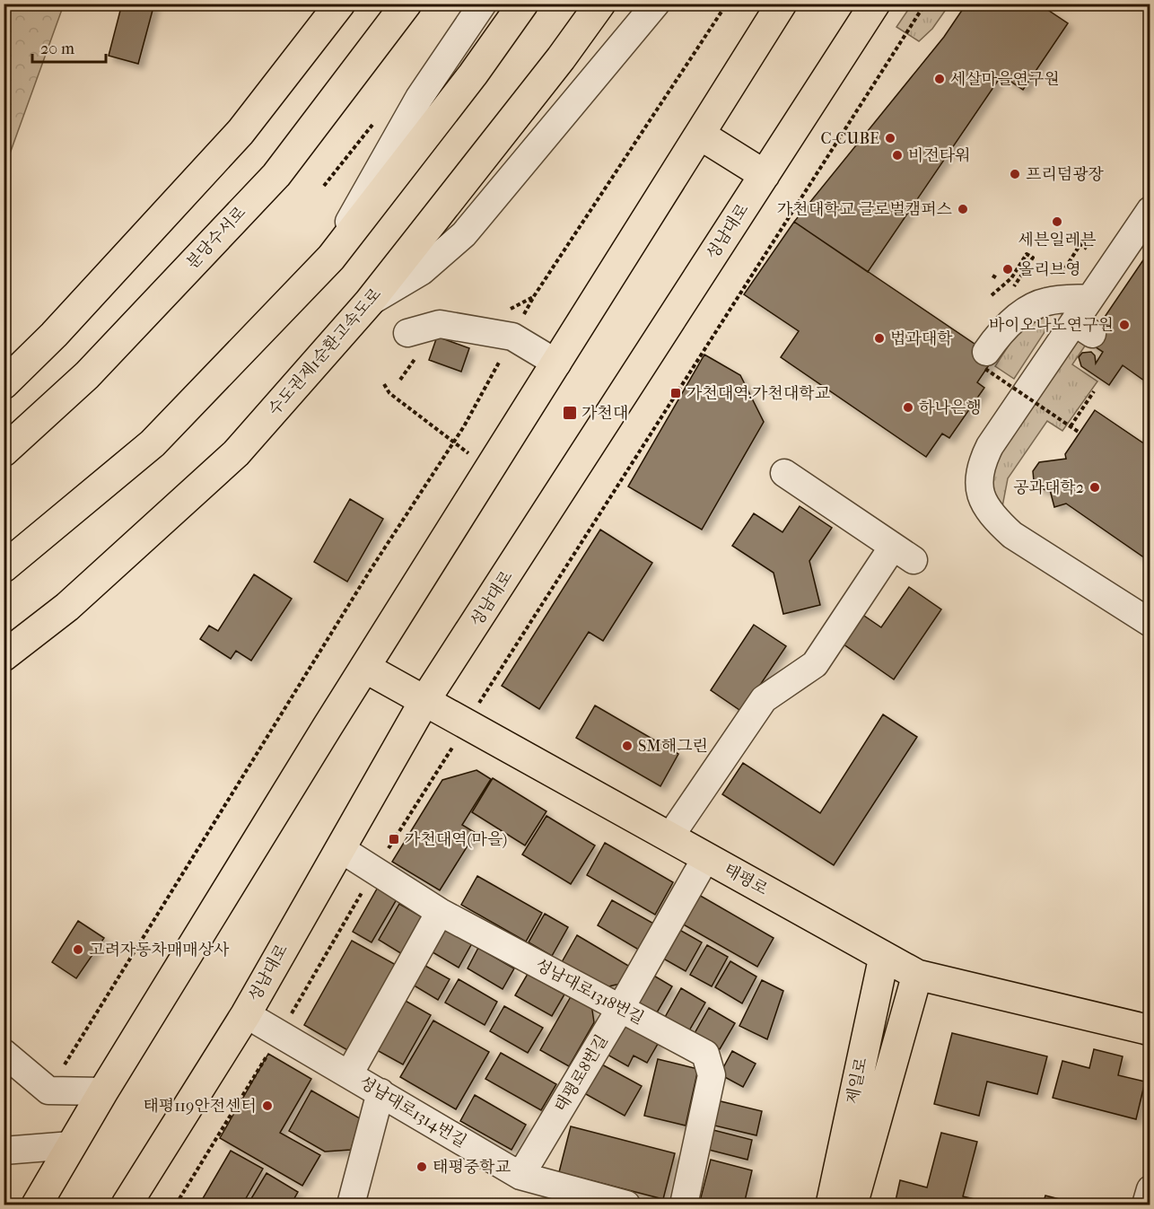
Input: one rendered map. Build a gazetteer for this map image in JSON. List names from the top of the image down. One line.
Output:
{"streets":{"main road":["성남대로","분당수서로","수도권제1순환고속도로","태평로","제일로"],"street":["성남대로1318번길","태평로8번길","성남대로1314번길"]},"crossings":[["성남대로","태평로"],["성남대로","성남대로1318번길"],["성남대로","성남대로1314번길"],["태평로","태평로8번길"],["태평로","제일로"],["성남대로1318번길","태평로8번길"],["성남대로1318번길","성남대로1314번길"],["태평로8번길","성남대로1314번길"]],"places":{"other":["세살마을연구원","C-CUBE","비전타워","프리덤광장","가천대학교 글로벌캠퍼스","세븐일레븐","올리브영","바이오나노연구원","법과대학","하나은행","공과대학2","SM해그린","고려자동차매매상사","태평119안전센터","태평중학교"],"transit":["가천대역.가천대학교","가천대","가천대역(마을)"]},"scale_bar":"20 m"}
